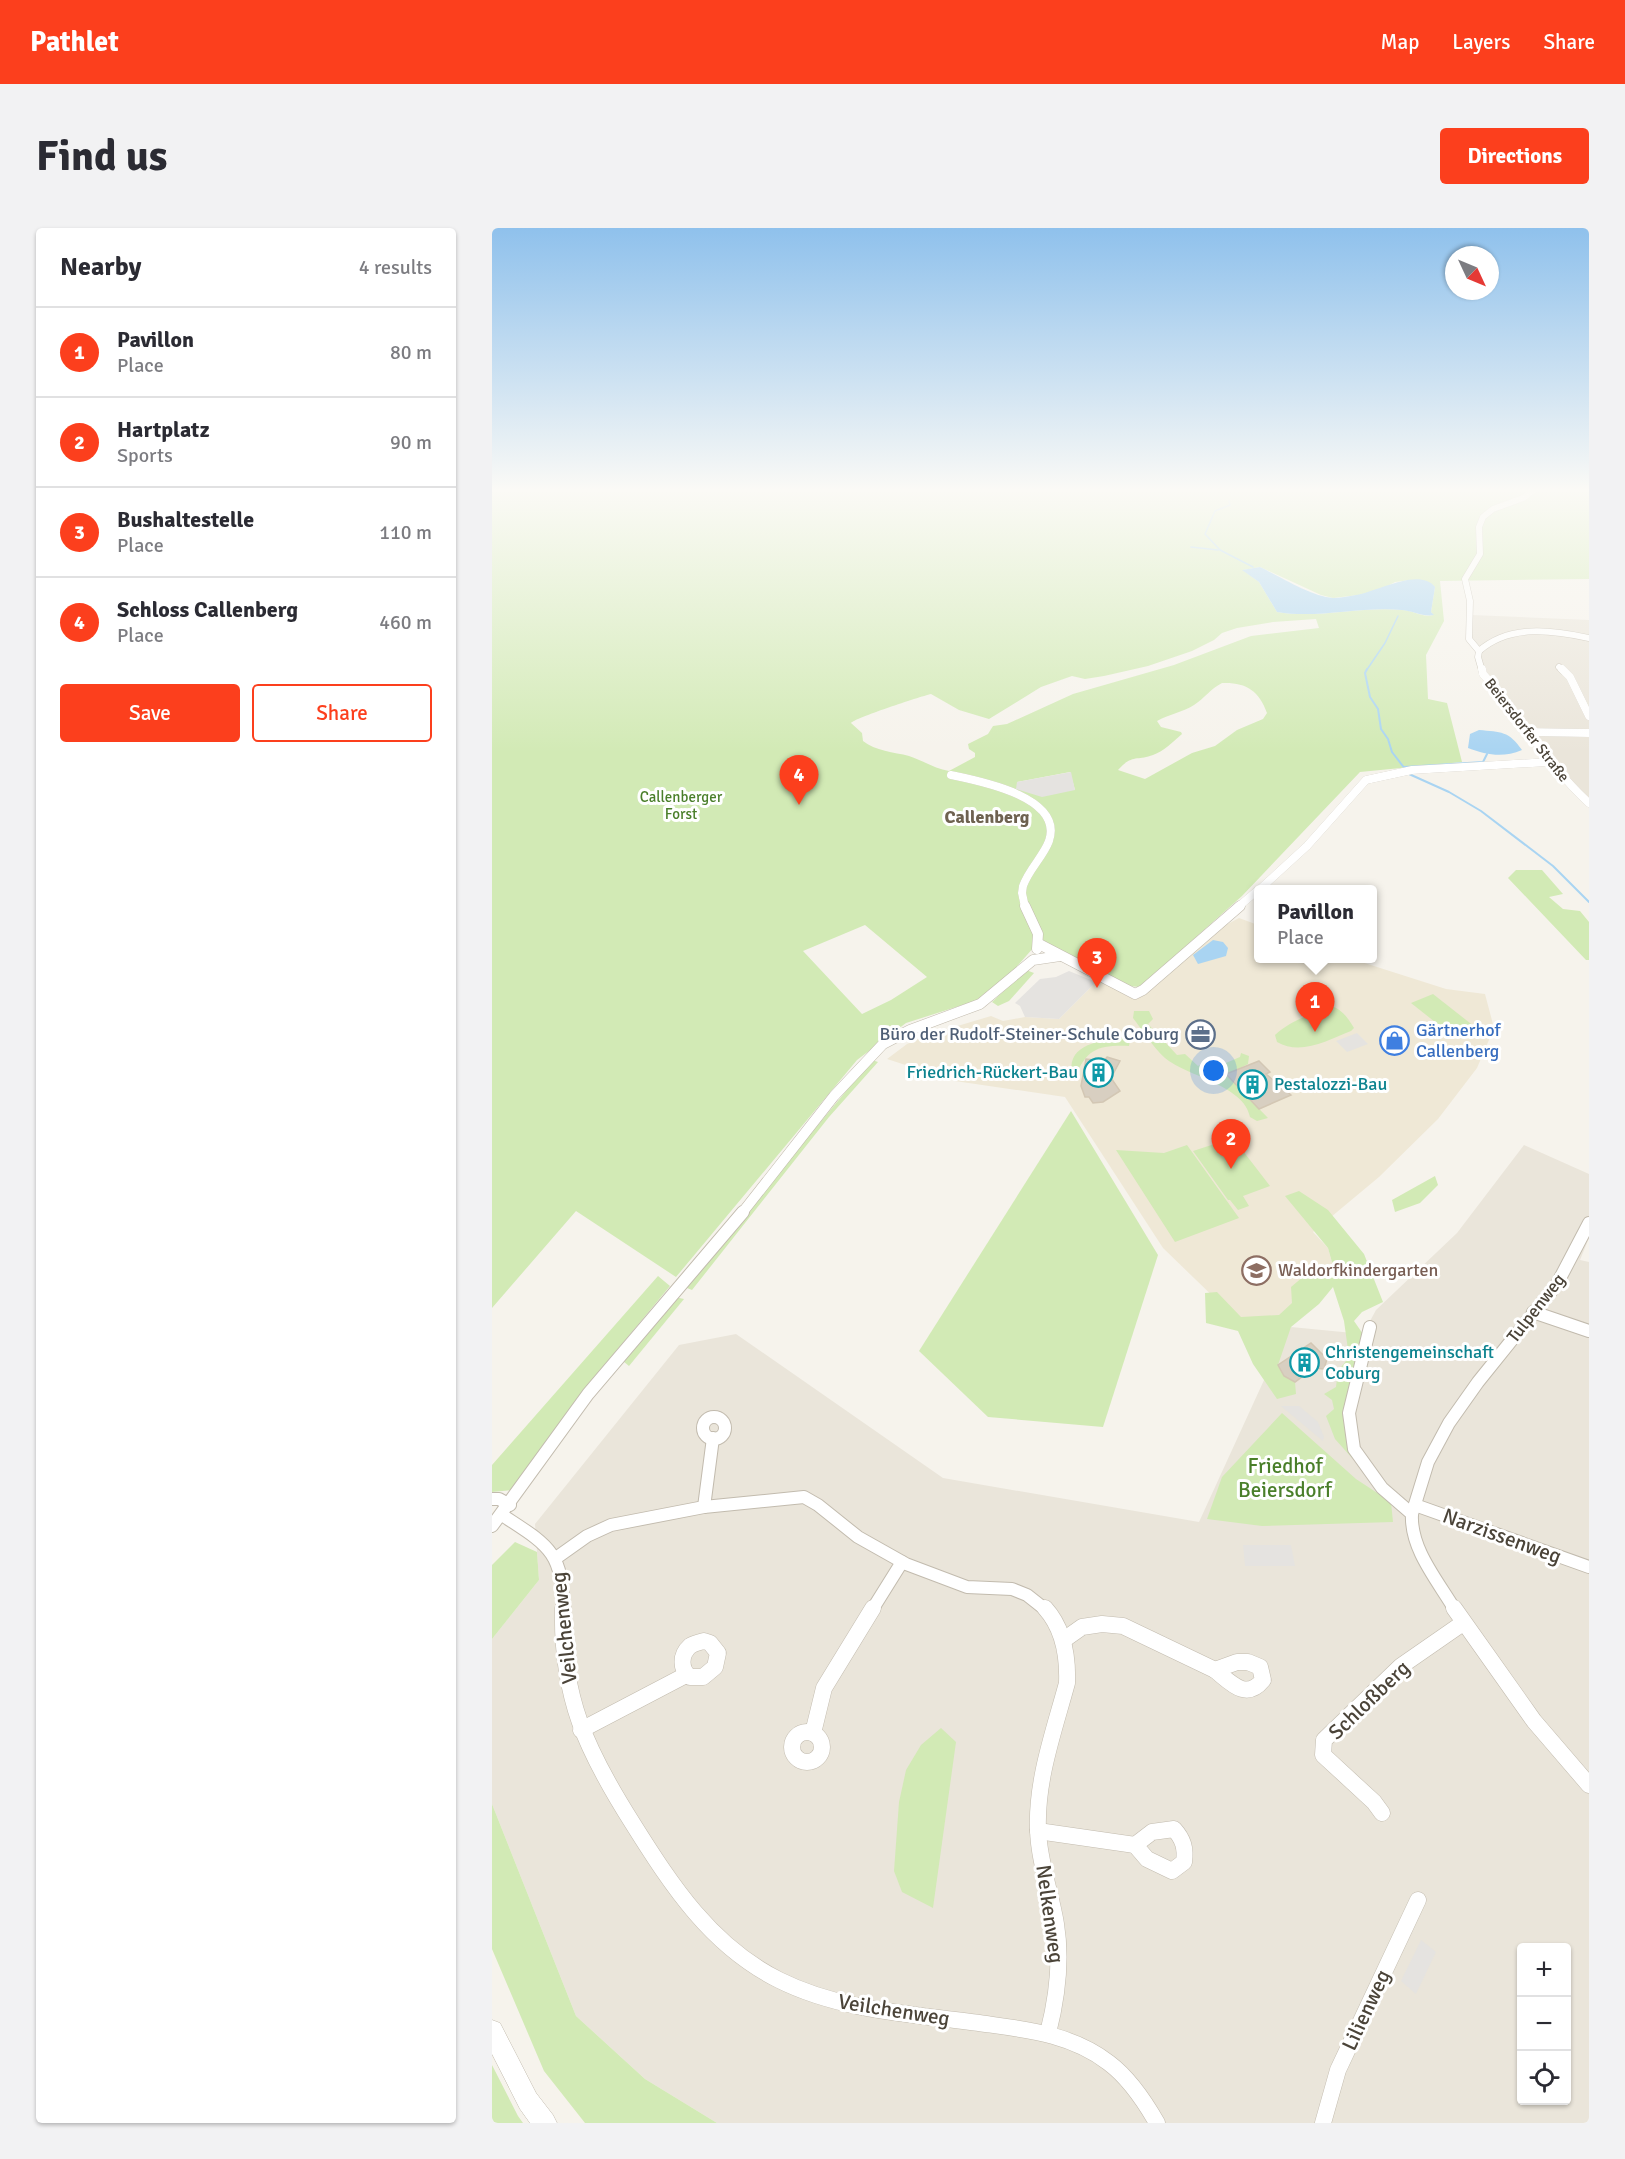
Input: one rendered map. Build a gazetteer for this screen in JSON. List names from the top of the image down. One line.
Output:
{"streets":{"street":["Beiersdorfer Straße","Tulpenweg","Narzissenweg","Veilchenweg","Schloßberg","Nelkenweg","Lilienweg"]},"crossings":[["Tulpenweg","Narzissenweg"],["Veilchenweg","Nelkenweg"]],"districts":["Callenberg"],"parks":["Callenberger Forst","Friedhof Beiersdorf"],"places":{"office":["Büro der Rudolf-Steiner-Schule Coburg"],"shop":["Gärtnerhof Callenberg"],"building":["Friedrich-Rückert-Bau","Pestalozzi-Bau","Christengemeinschaft Coburg"],"school or university":["Waldorfkindergarten"]},"north":"bottom right","page":{"header":"Pathlet","nav":["Map","Layers","Share"],"buttons":["Directions",["Save","Share"]],"title":"Find us","heading":["Nearby","4 results"],"list":[{"mark":"1","name":"Pavillon","note":"Place","value":"80 m"},{"mark":"2","name":"Hartplatz","note":"Sports","value":"90 m"},{"mark":"3","name":"Bushaltestelle","note":"Place","value":"110 m"},{"mark":"4","name":"Schloss Callenberg","note":"Place","value":"460 m"}],"pins":["4","3","1","2"],"popup":["Pavillon","Place"],"map_buttons":["+","−"]}}
